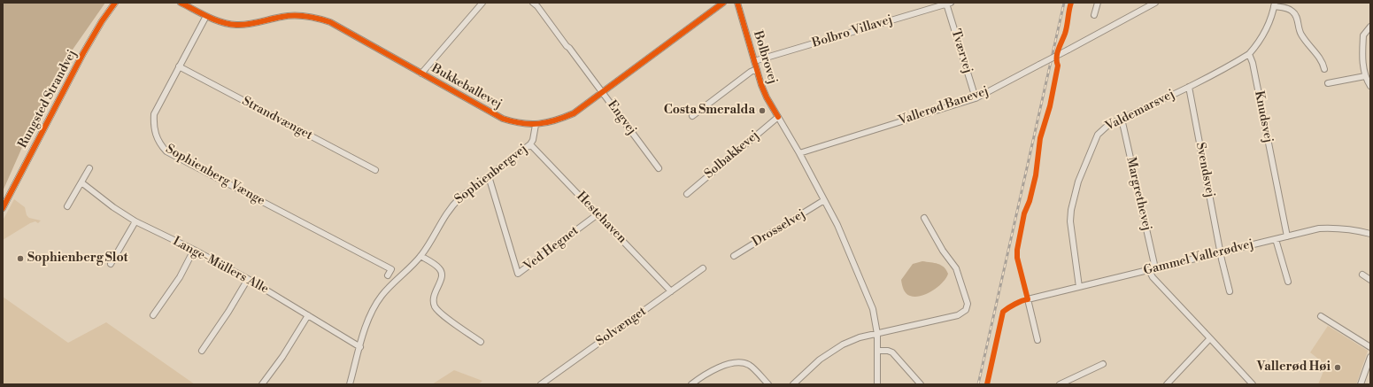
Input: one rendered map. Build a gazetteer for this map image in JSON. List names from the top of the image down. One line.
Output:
{"streets":{"main road":["Rungsted Strandvej"],"street":["Bolbro Villavej","Tværvej","Bolbrovej","Bukkeballevej","Vallerød Banevej","Valdemarsvej","Knudsvej","Engvej","Strandvænget","Solbakkevej","Svendsvej","Sophienbergvej","Sophienberg Vænge","Margrethevej","Hestehaven","Drosselvej","Ved Hegnet","Gammel Vallerødvej","Lange-Müllers Alle","Solvænget"]},"crossings":[["Bolbro Villavej","Tværvej"],["Bolbro Villavej","Bolbrovej"],["Tværvej","Vallerød Banevej"],["Bolbrovej","Vallerød Banevej"],["Bolbrovej","Solbakkevej"],["Bolbrovej","Drosselvej"],["Bukkeballevej","Engvej"],["Bukkeballevej","Sophienbergvej"],["Bukkeballevej","Sophienberg Vænge"],["Valdemarsvej","Knudsvej"],["Valdemarsvej","Svendsvej"],["Valdemarsvej","Margrethevej"],["Valdemarsvej","Gammel Vallerødvej"],["Knudsvej","Gammel Vallerødvej"],["Strandvænget","Sophienberg Vænge"],["Svendsvej","Gammel Vallerødvej"],["Sophienbergvej","Hestehaven"],["Sophienbergvej","Ved Hegnet"],["Sophienbergvej","Lange-Müllers Alle"],["Margrethevej","Gammel Vallerødvej"],["Hestehaven","Ved Hegnet"],["Hestehaven","Solvænget"]],"places":["Costa Smeralda","Sophienberg Slot","Vallerød Høi"]}
